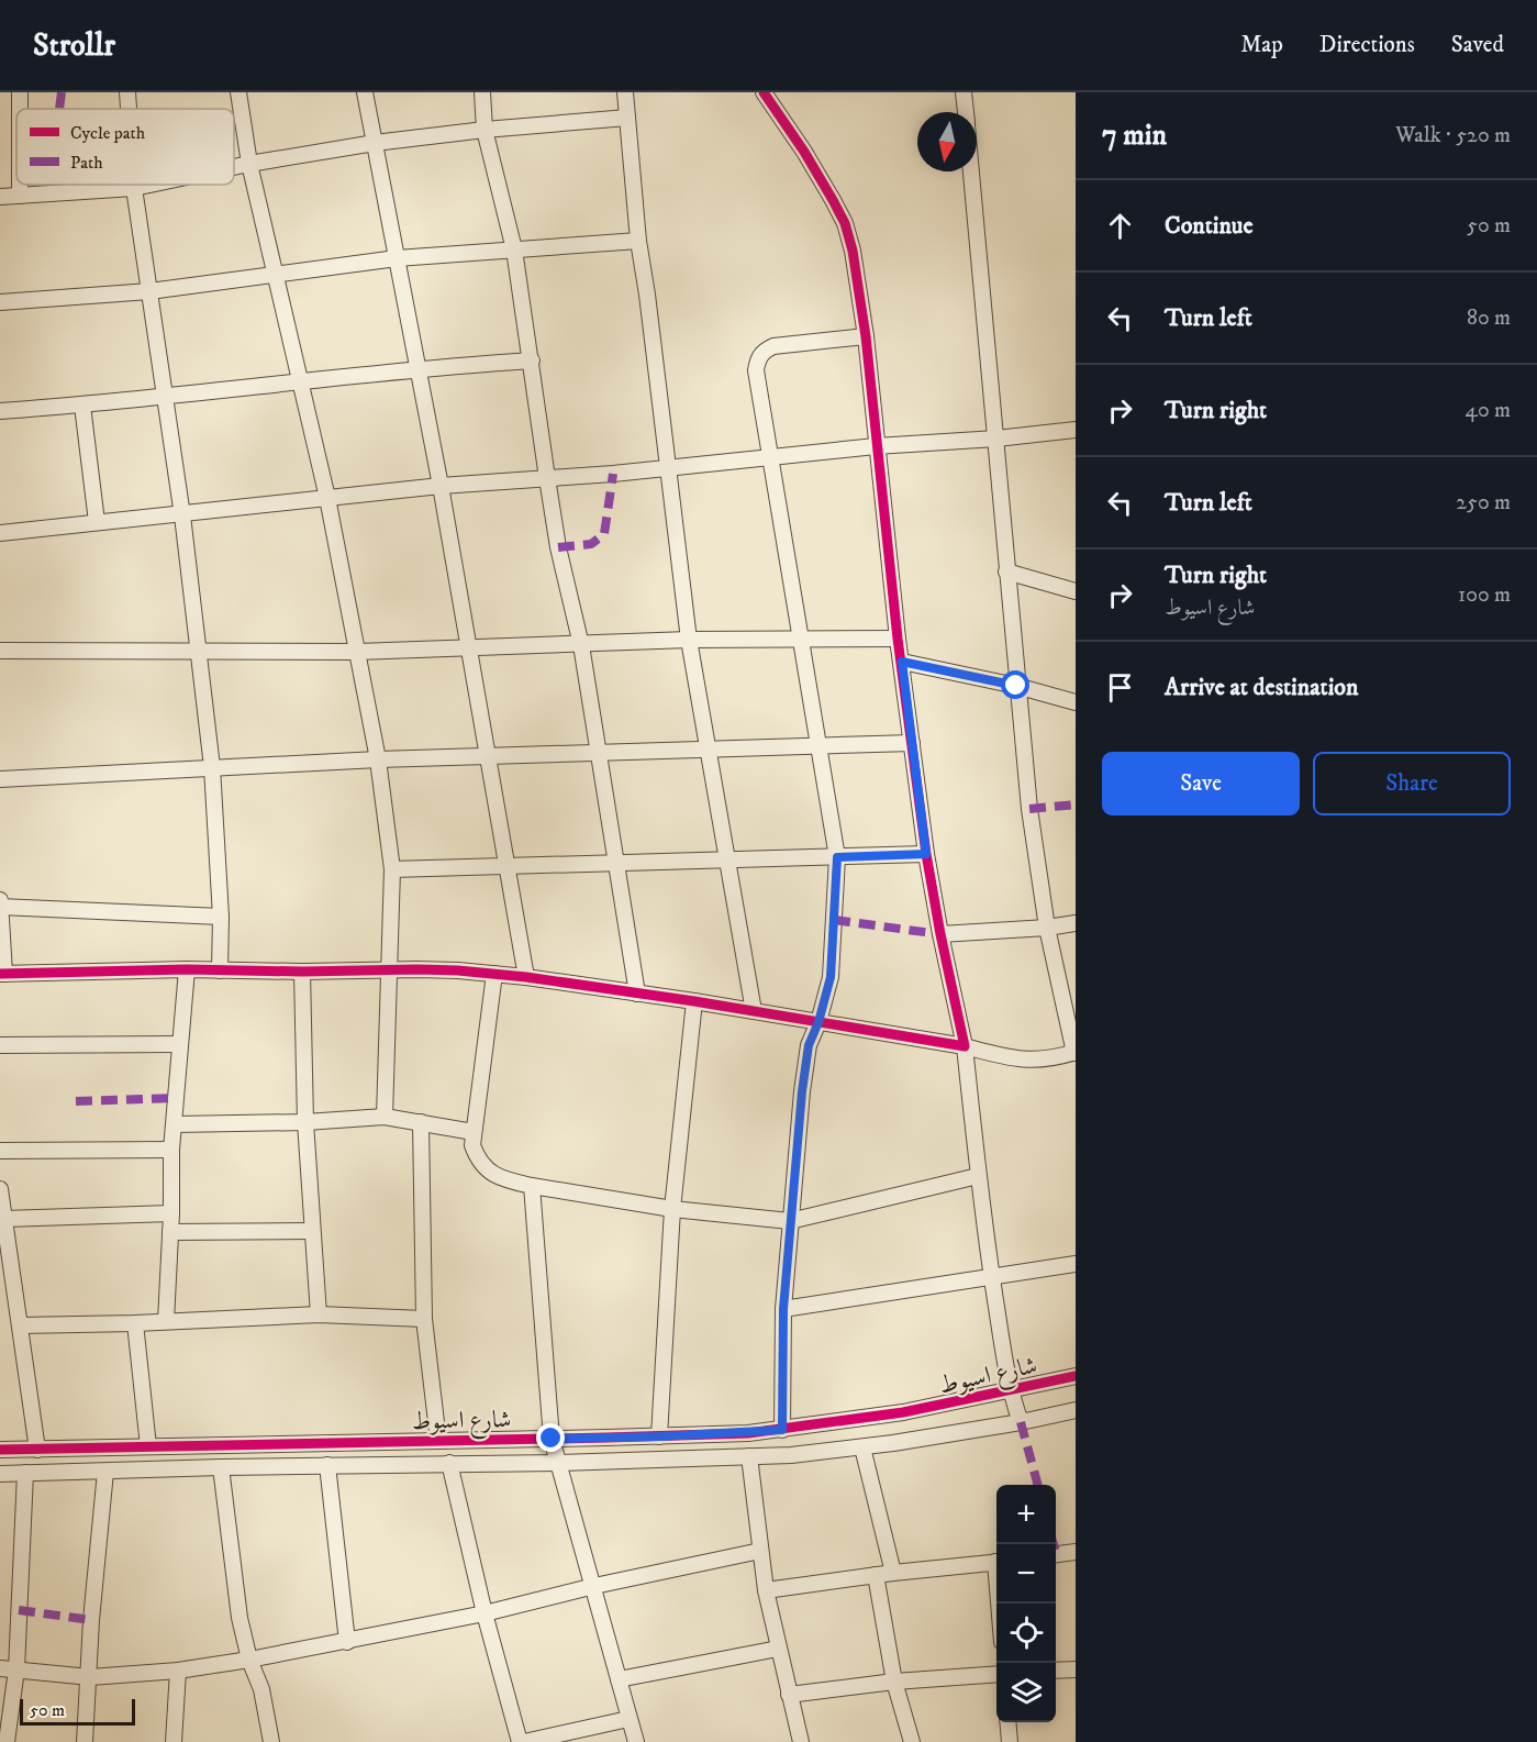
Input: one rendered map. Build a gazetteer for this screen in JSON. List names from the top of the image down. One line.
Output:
{"streets":{"street":["شارع اسيوط"]},"legend":["Cycle path","Path"],"scale_bar":"50 m","north":"bottom","page":{"header":"Strollr","nav":["Map","Directions","Saved"],"heading":["7 min","Walk · 520 m"],"list":[["Continue","50 m"],["Turn left","80 m"],["Turn right","40 m"],["Turn left","250 m"],["Turn right","شارع اسيوط","100 m"],"Arrive at destination"],"buttons":["Save","Share"],"map_buttons":["+","−"],"scale":"50 m"}}
